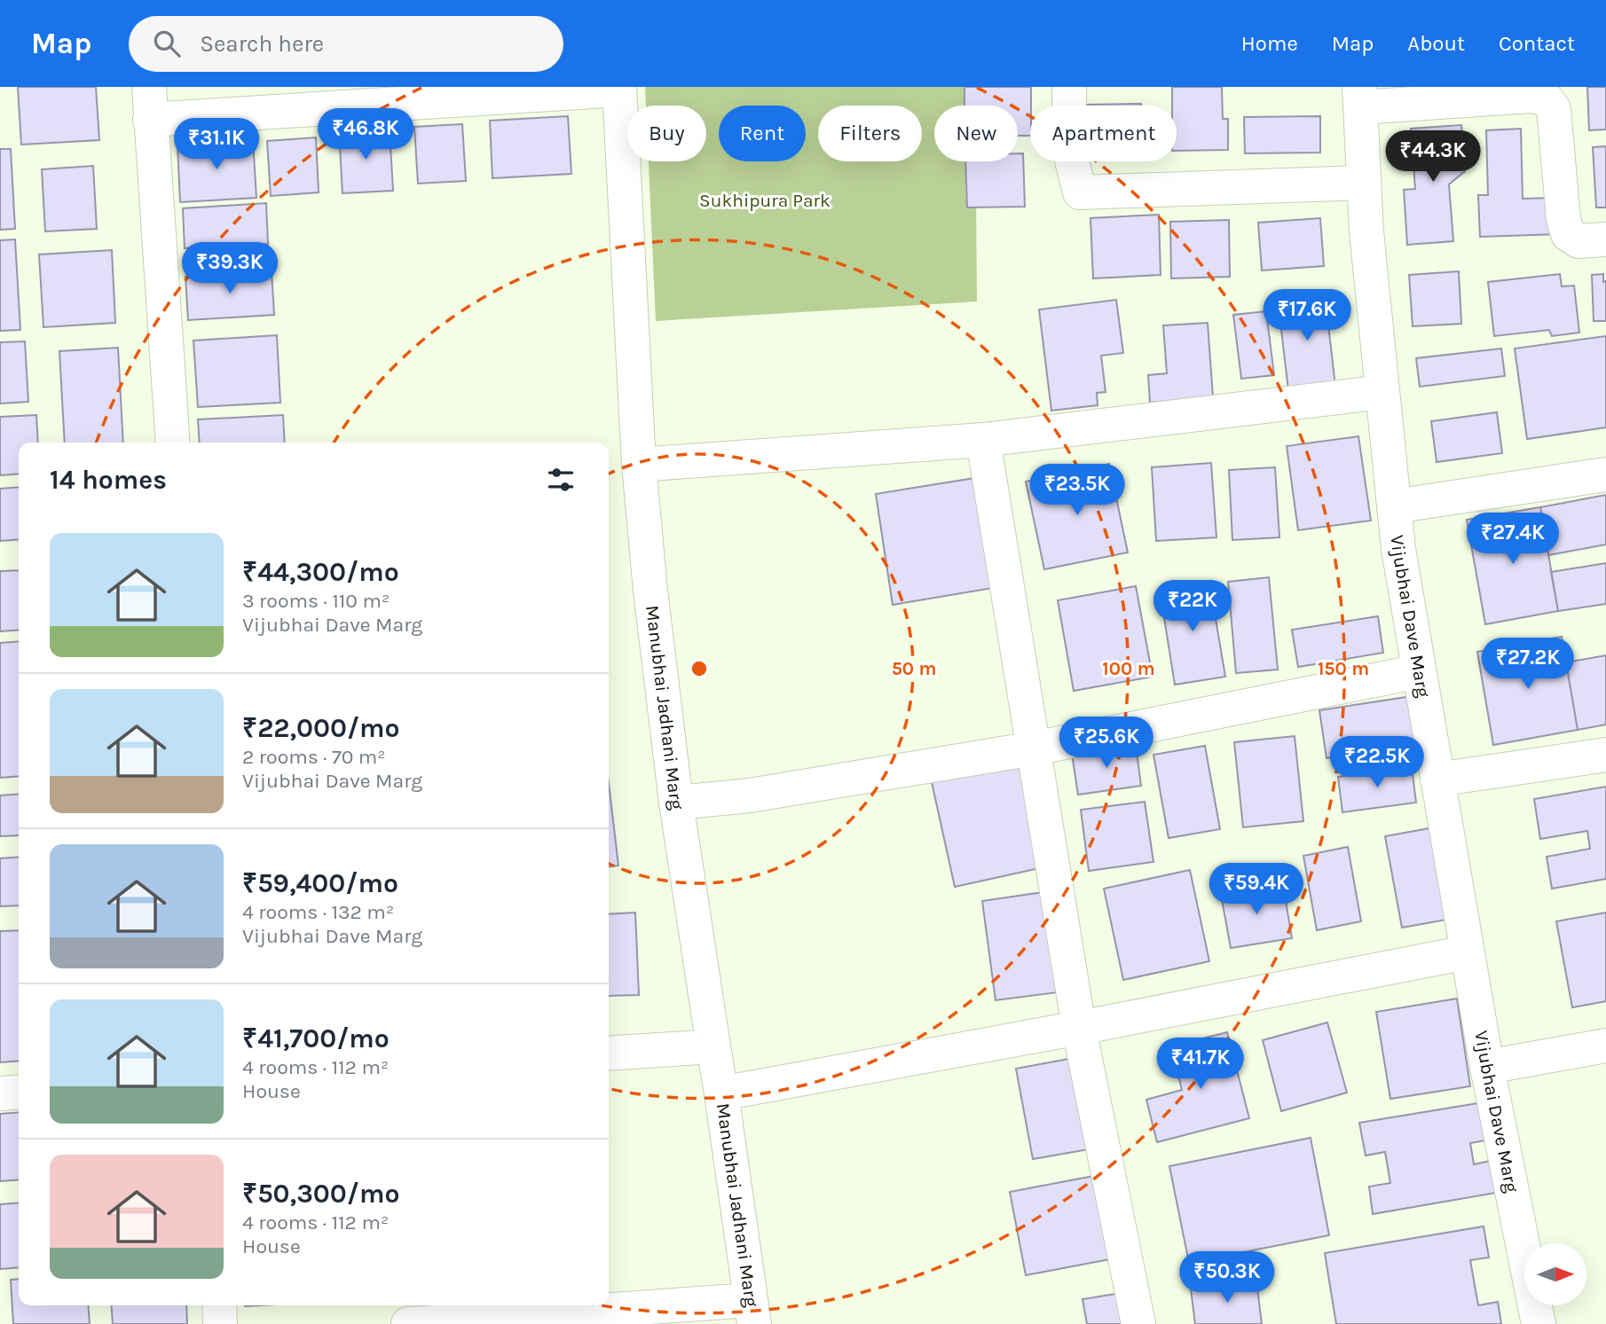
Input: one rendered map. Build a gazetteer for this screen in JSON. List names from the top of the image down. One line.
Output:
{"streets":{"street":["Vijubhai Dave Marg","Manubhai Jadhani Marg"]},"parks":["Sukhipura Park"],"north":"right","page":{"header":"Map","search":"Search here","nav":["Home","Map","About","Contact"],"chip":["Buy","Rent","Filters","New","Apartment"],"price":["₹46.8K","₹31.1K","₹44.3K","₹39.3K","₹17.6K","₹23.5K","₹27.4K","₹22K","₹27.2K","₹25.6K","₹22.5K","₹59.4K","₹41.7K","₹50.3K"],"heading":"14 homes","list":[{"name":"₹44,300/mo","note":"3 rooms · 110 m² · Vijubhai Dave Marg"},{"name":"₹22,000/mo","note":"2 rooms · 70 m² · Vijubhai Dave Marg"},{"name":"₹59,400/mo","note":"4 rooms · 132 m² · Vijubhai Dave Marg"},{"name":"₹41,700/mo","note":"4 rooms · 112 m² · House"},{"name":"₹50,300/mo","note":"4 rooms · 112 m² · House"}]},"rings":["50 m","100 m","150 m"]}
